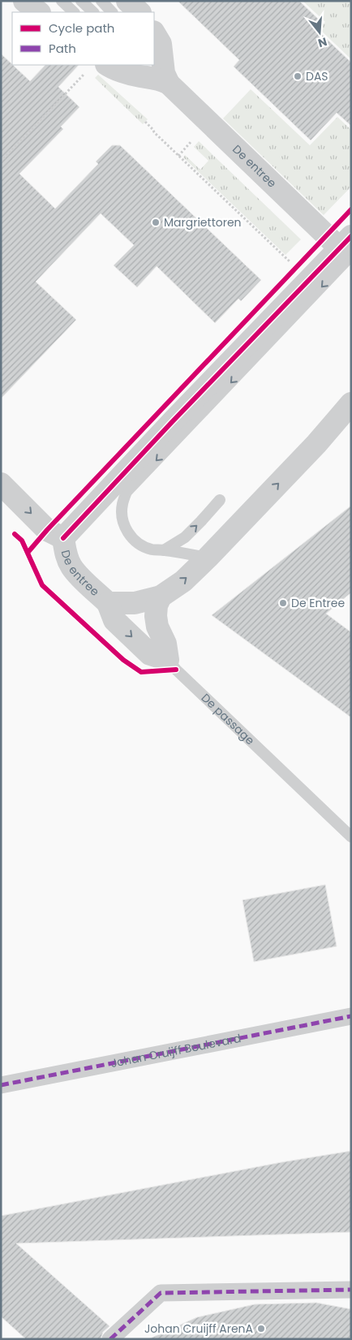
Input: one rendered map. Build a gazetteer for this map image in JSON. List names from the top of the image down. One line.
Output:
{"streets":{"street":["De entree","De passage","Johan Cruijff Boulevard"]},"crossings":[["De entree","De passage"]],"places":["DAS","Margriettoren","De Entree","Johan Cruijff ArenA"],"legend":["Cycle path","Path"],"north":"bottom"}
